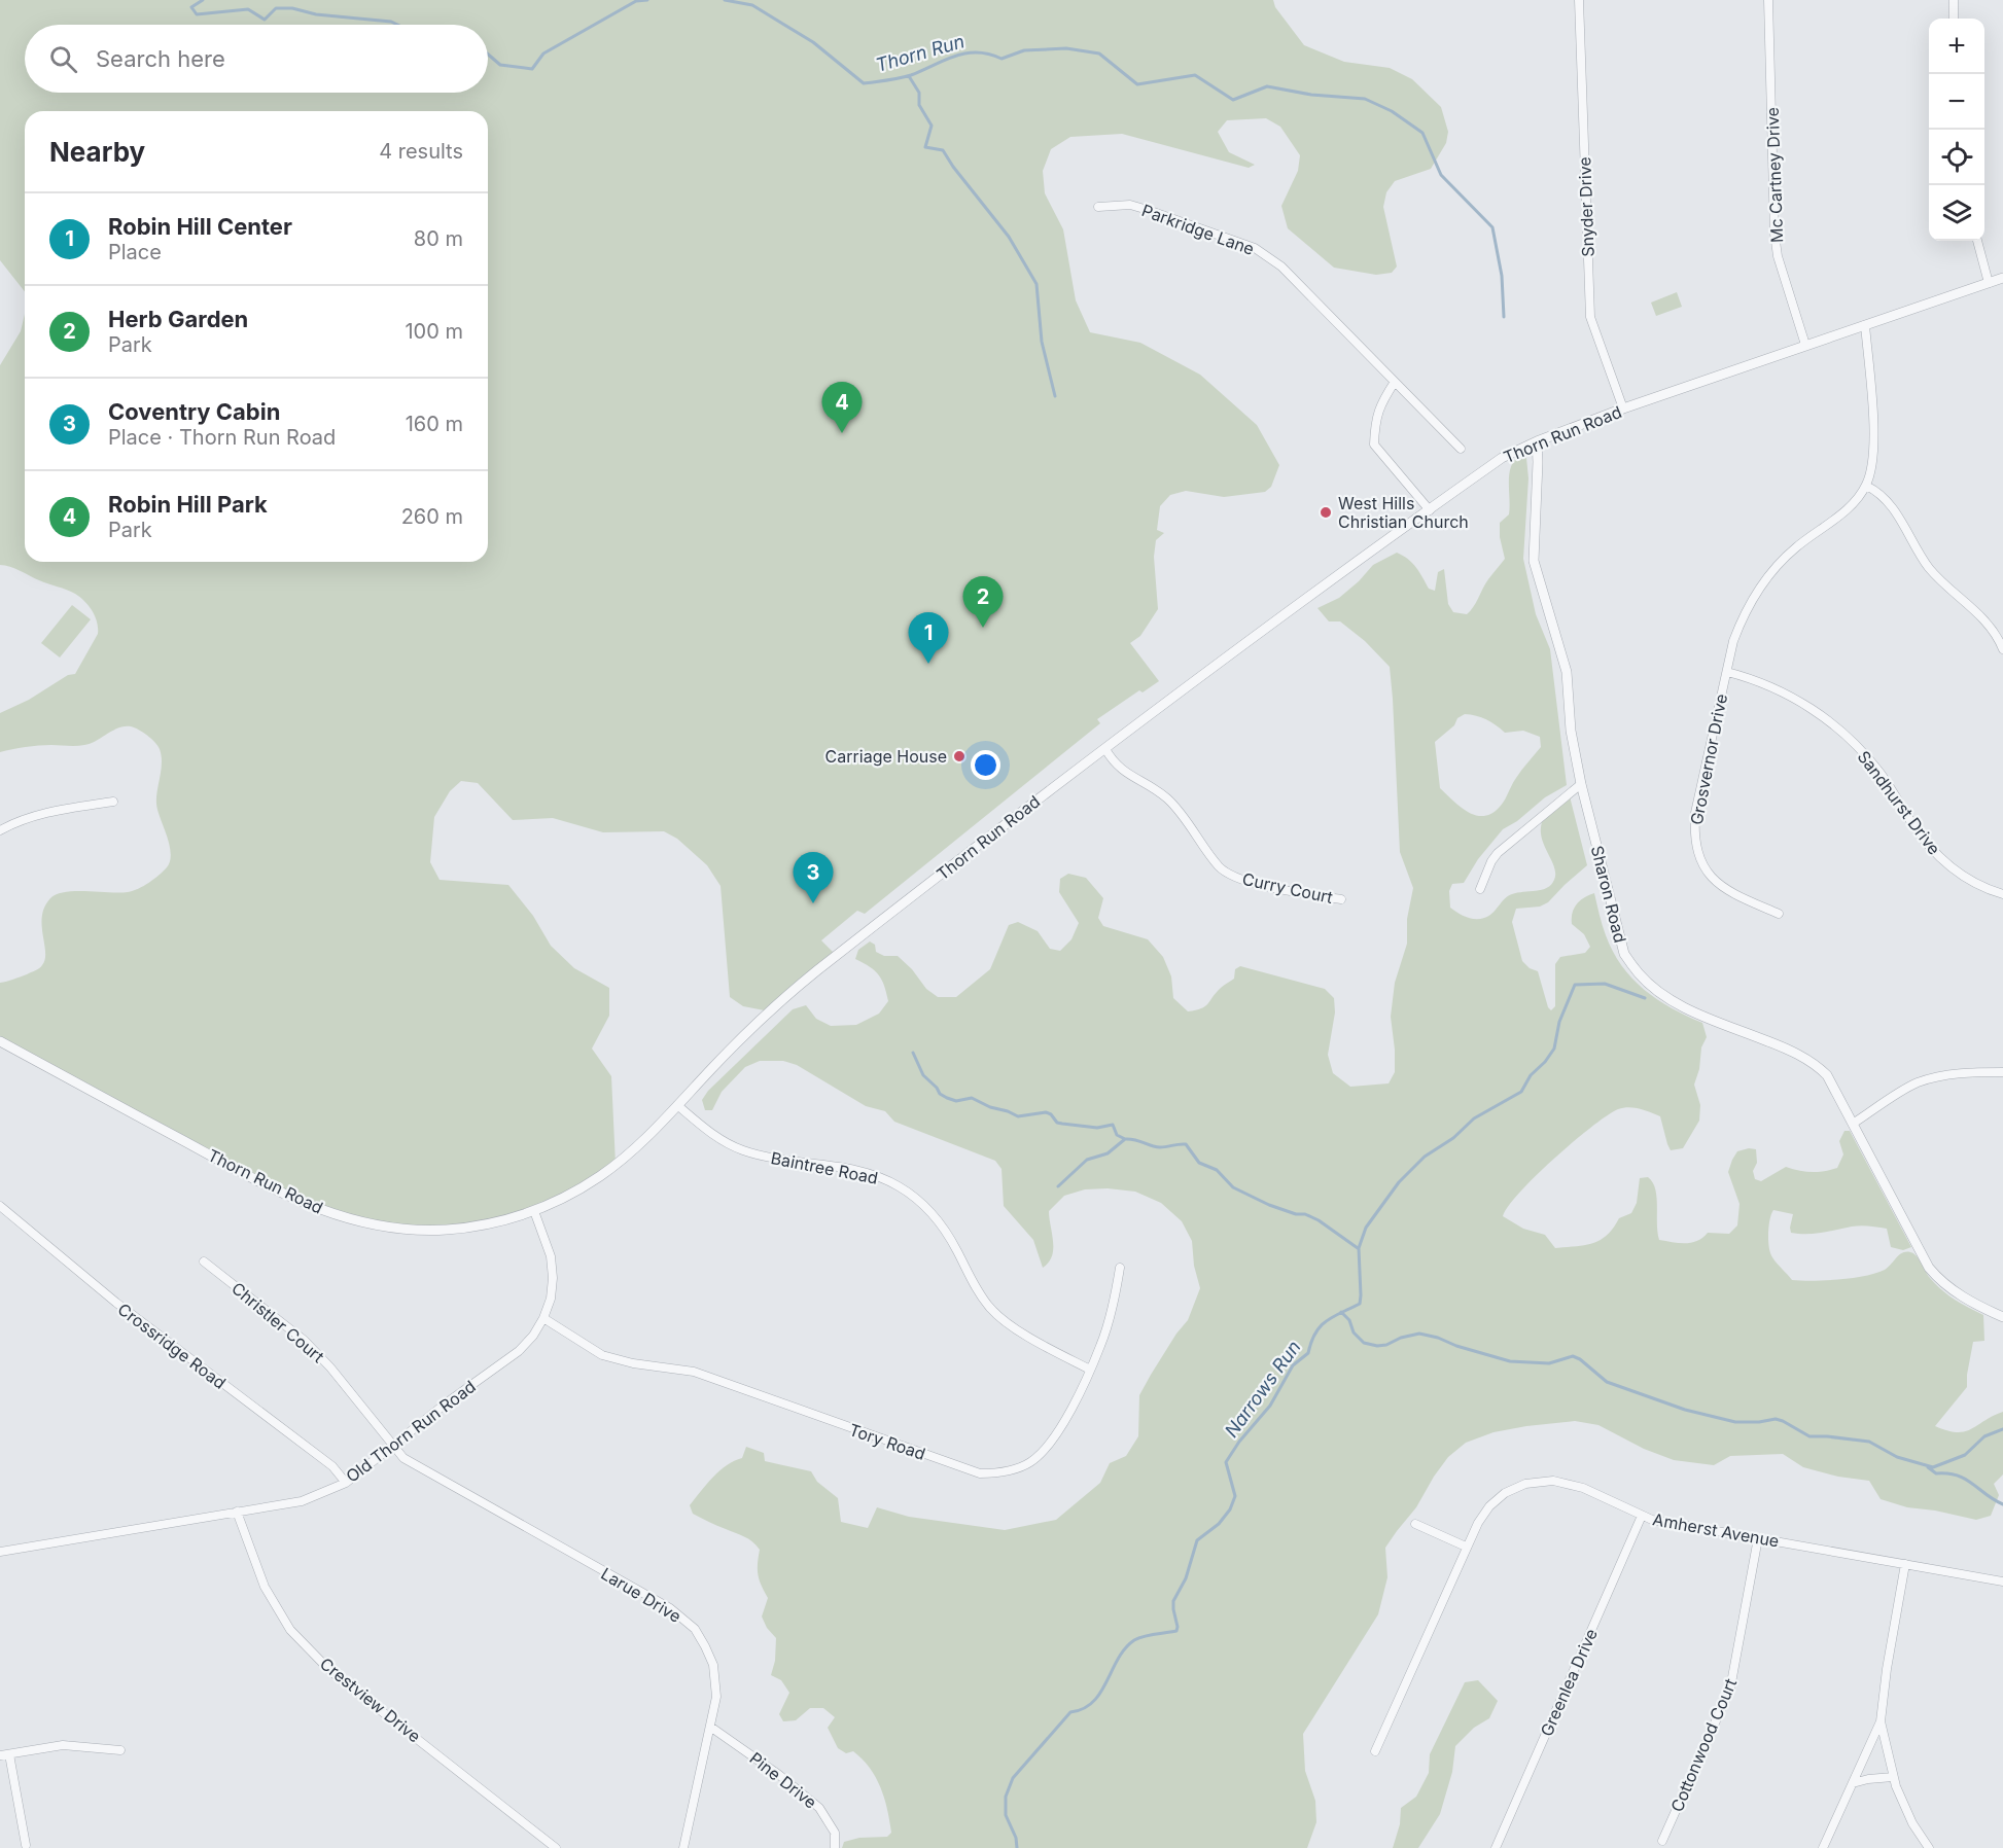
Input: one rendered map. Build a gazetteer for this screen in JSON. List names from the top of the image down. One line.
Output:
{"streets":{"street":["Mc Cartney Drive","Snyder Drive","Parkridge Lane","Thorn Run Road","Grosvernor Drive","Sandhurst Drive","Curry Court","Sharon Road","Baintree Road","Christler Court","Crossridge Road","Old Thorn Run Road","Tory Road","Amherst Avenue","Larue Drive","Greenlea Drive","Crestview Drive","Cottonwood Court","Pine Drive"]},"crossings":[["Mc Cartney Drive","Thorn Run Road"],["Snyder Drive","Thorn Run Road"],["Thorn Run Road","Curry Court"],["Thorn Run Road","Sharon Road"],["Thorn Run Road","Baintree Road"],["Thorn Run Road","Old Thorn Run Road"],["Grosvernor Drive","Sandhurst Drive"],["Baintree Road","Tory Road"],["Christler Court","Old Thorn Run Road"],["Christler Court","Larue Drive"],["Crossridge Road","Old Thorn Run Road"],["Old Thorn Run Road","Tory Road"],["Old Thorn Run Road","Larue Drive"],["Old Thorn Run Road","Crestview Drive"],["Amherst Avenue","Greenlea Drive"],["Amherst Avenue","Cottonwood Court"],["Larue Drive","Pine Drive"]],"water":["Thorn Run","Narrows Run"],"places":["West Hills Christian Church","Carriage House"],"page":{"map_buttons":["+","−"],"search":"Search here","heading":["Nearby","4 results"],"list":[{"mark":"1","name":"Robin Hill Center","note":"Place","value":"80 m"},{"mark":"2","name":"Herb Garden","note":"Park","value":"100 m"},{"mark":"3","name":"Coventry Cabin","note":"Place · Thorn Run Road","value":"160 m"},{"mark":"4","name":"Robin Hill Park","note":"Park","value":"260 m"}],"pins":["4","2","1","3"]}}
